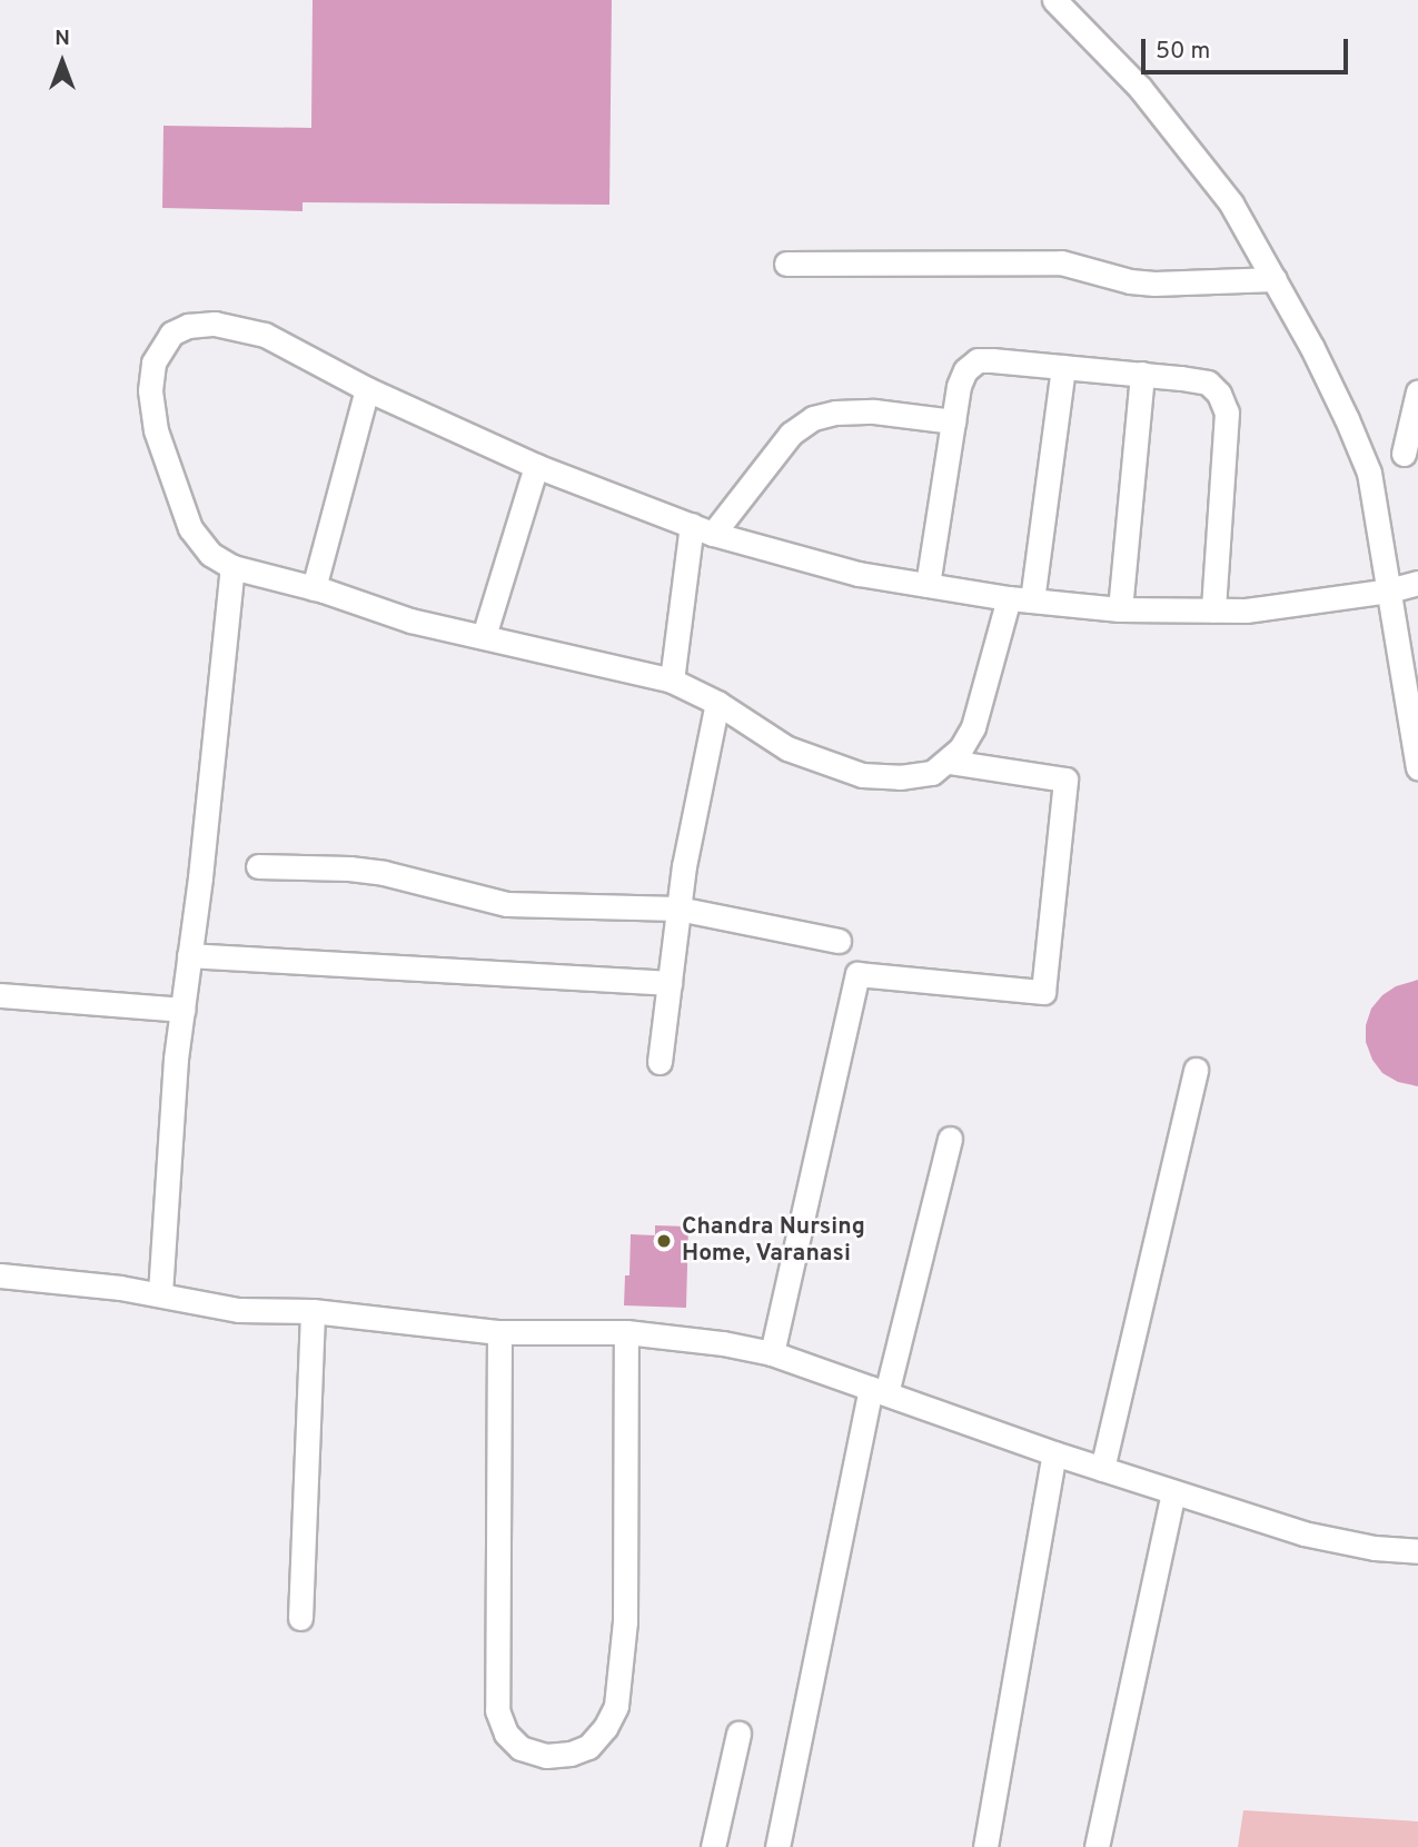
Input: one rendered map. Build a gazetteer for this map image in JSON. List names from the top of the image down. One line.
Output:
{"places":["Chandra Nursing Home, Varanasi"],"scale_bar":"50 m","north":"top"}
